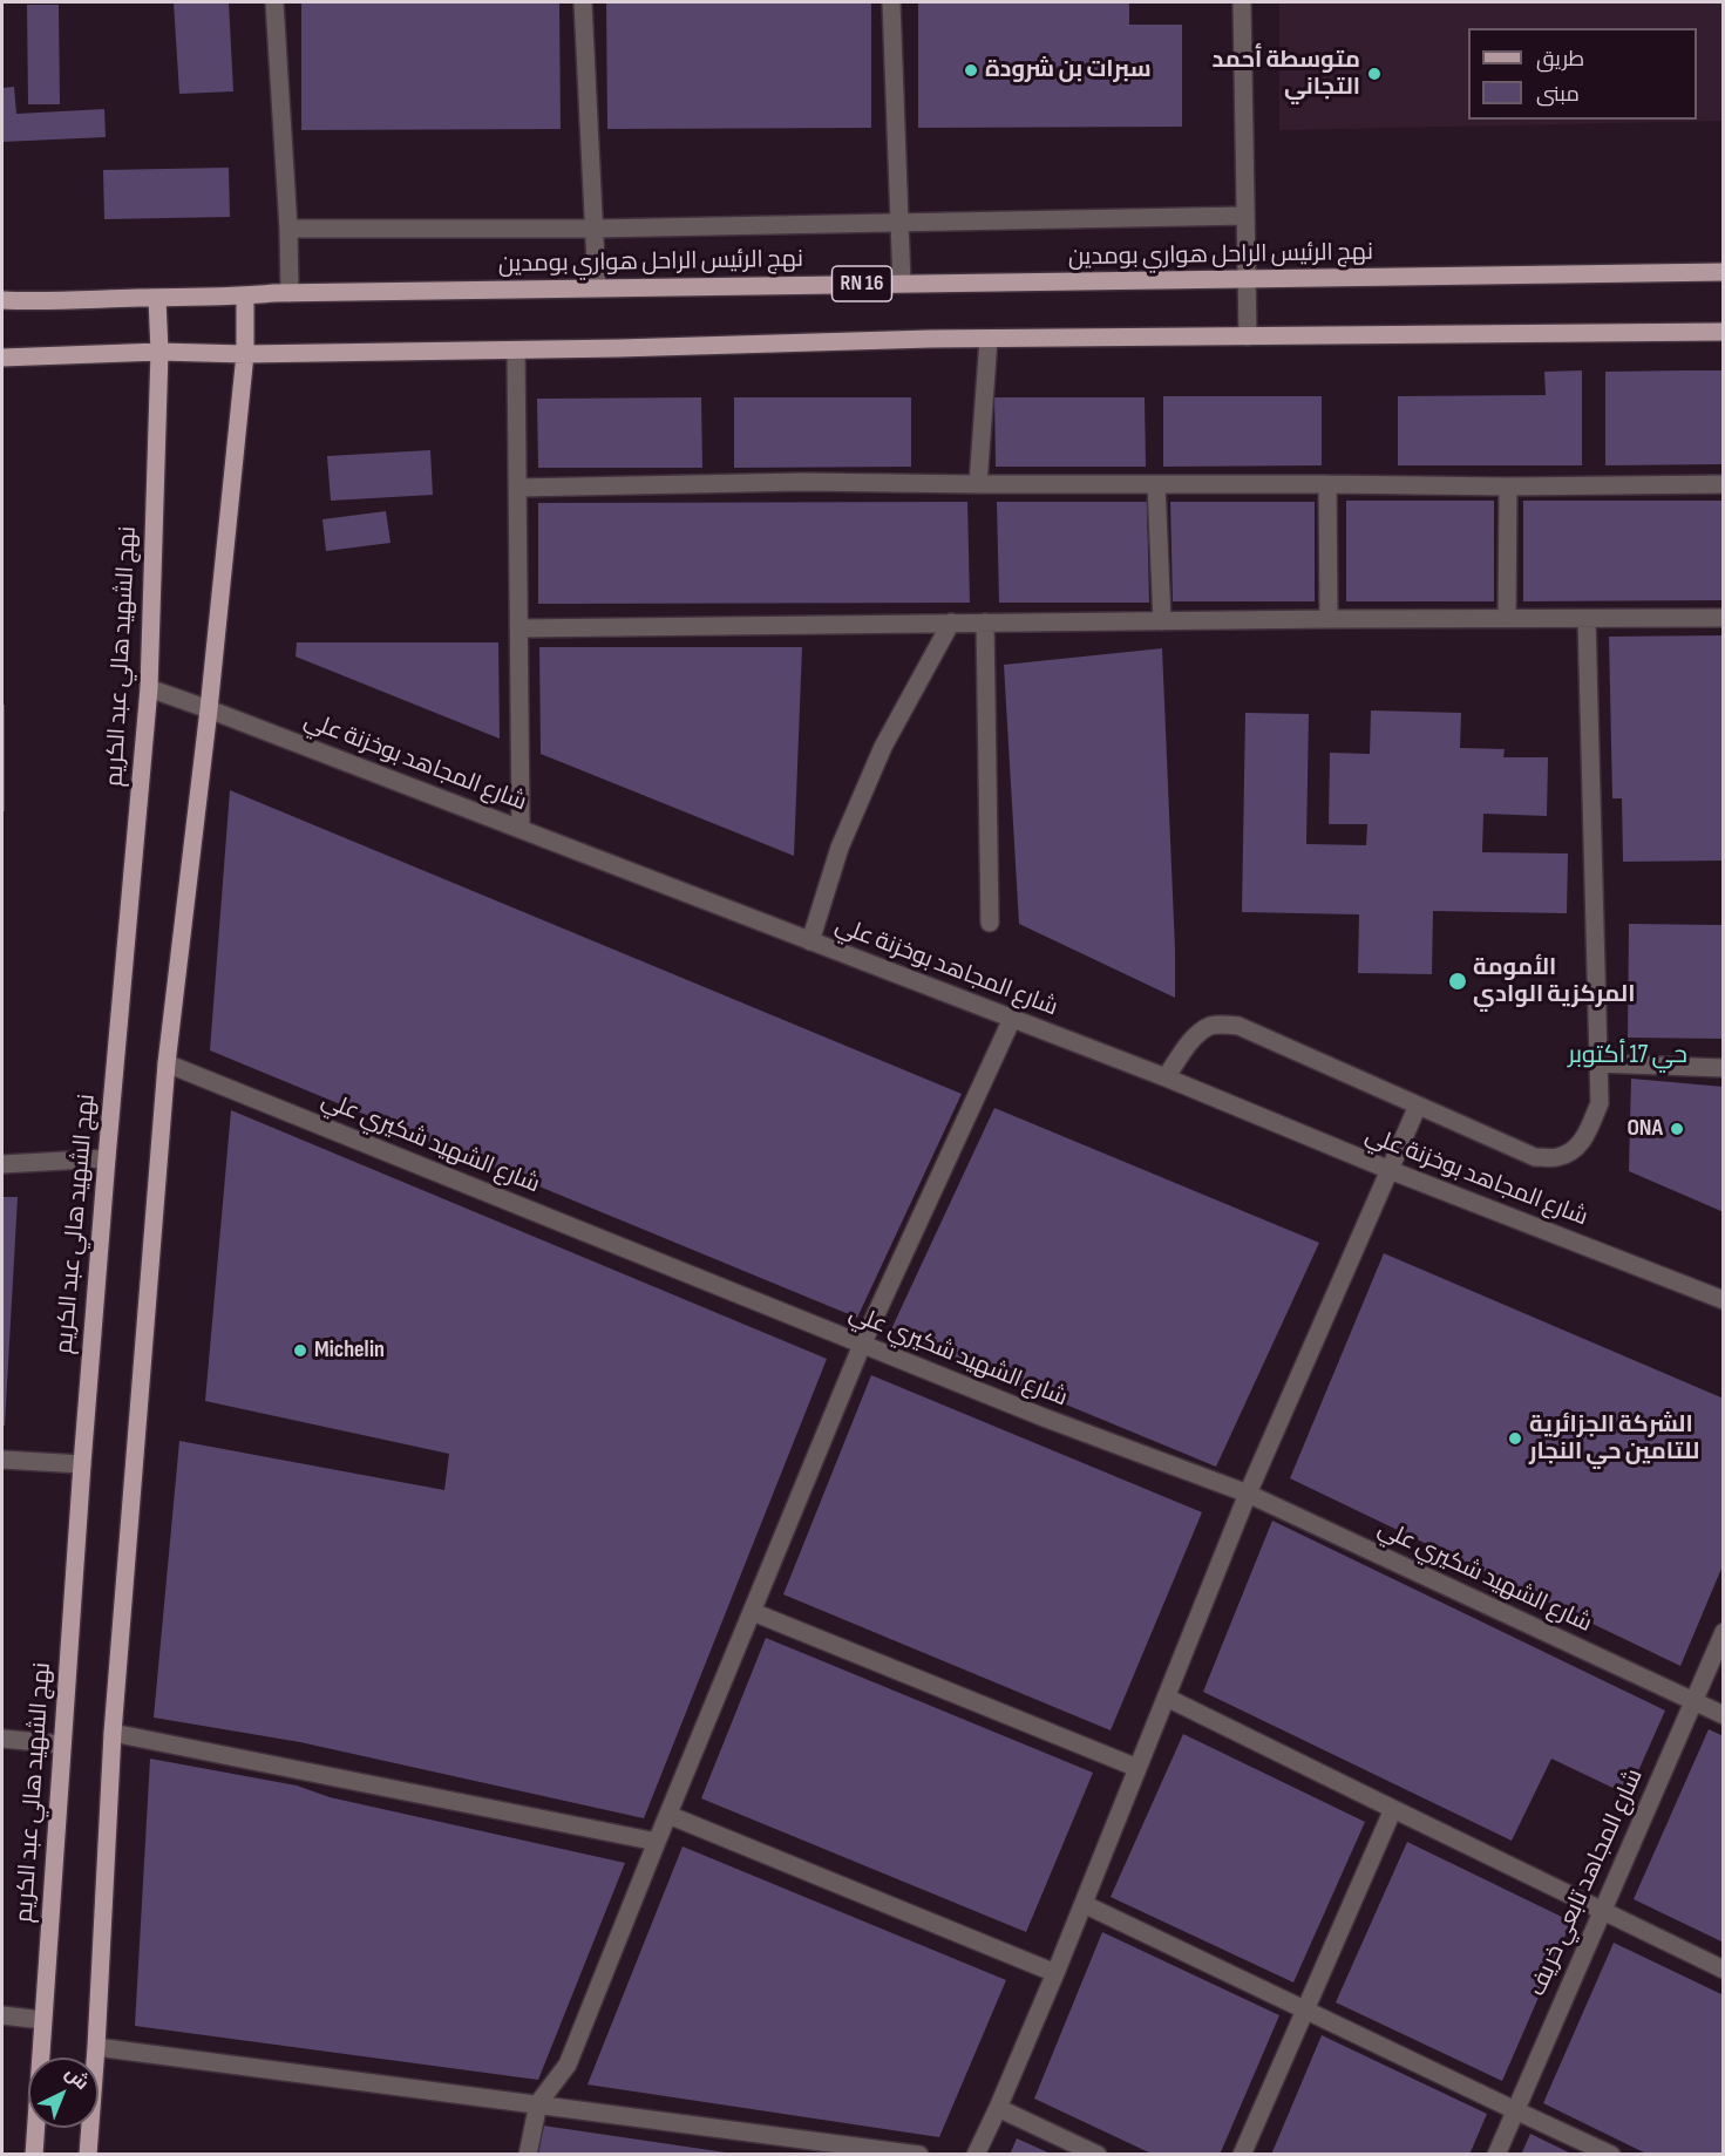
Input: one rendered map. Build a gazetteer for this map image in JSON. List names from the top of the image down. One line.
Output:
{"streets":{"main road":["نهج الرئيس الراحل هواري بومدين","RN 16","نهج الشهيد هالي عبد الكريم"],"street":["شارع المجاهد بوخزنة علي","شارع الشهيد شكيري علي","شارع المجاهد تابعي خريف"]},"crossings":[["نهج الرئيس الراحل هواري بومدين","نهج الشهيد هالي عبد الكريم"],["نهج الشهيد هالي عبد الكريم","شارع المجاهد بوخزنة علي"],["شارع الشهيد شكيري علي","شارع المجاهد تابعي خريف"]],"districts":["حي 17 أكتوبر"],"places":["سبرات بن شرودة","متوسطة أحمد التجاني","الأمومة المركزية الوادي","ONA","Michelin","الشركة الجزائرية للتامين حي النجار"],"legend":["طريق","مبنى"],"north":"top right"}
